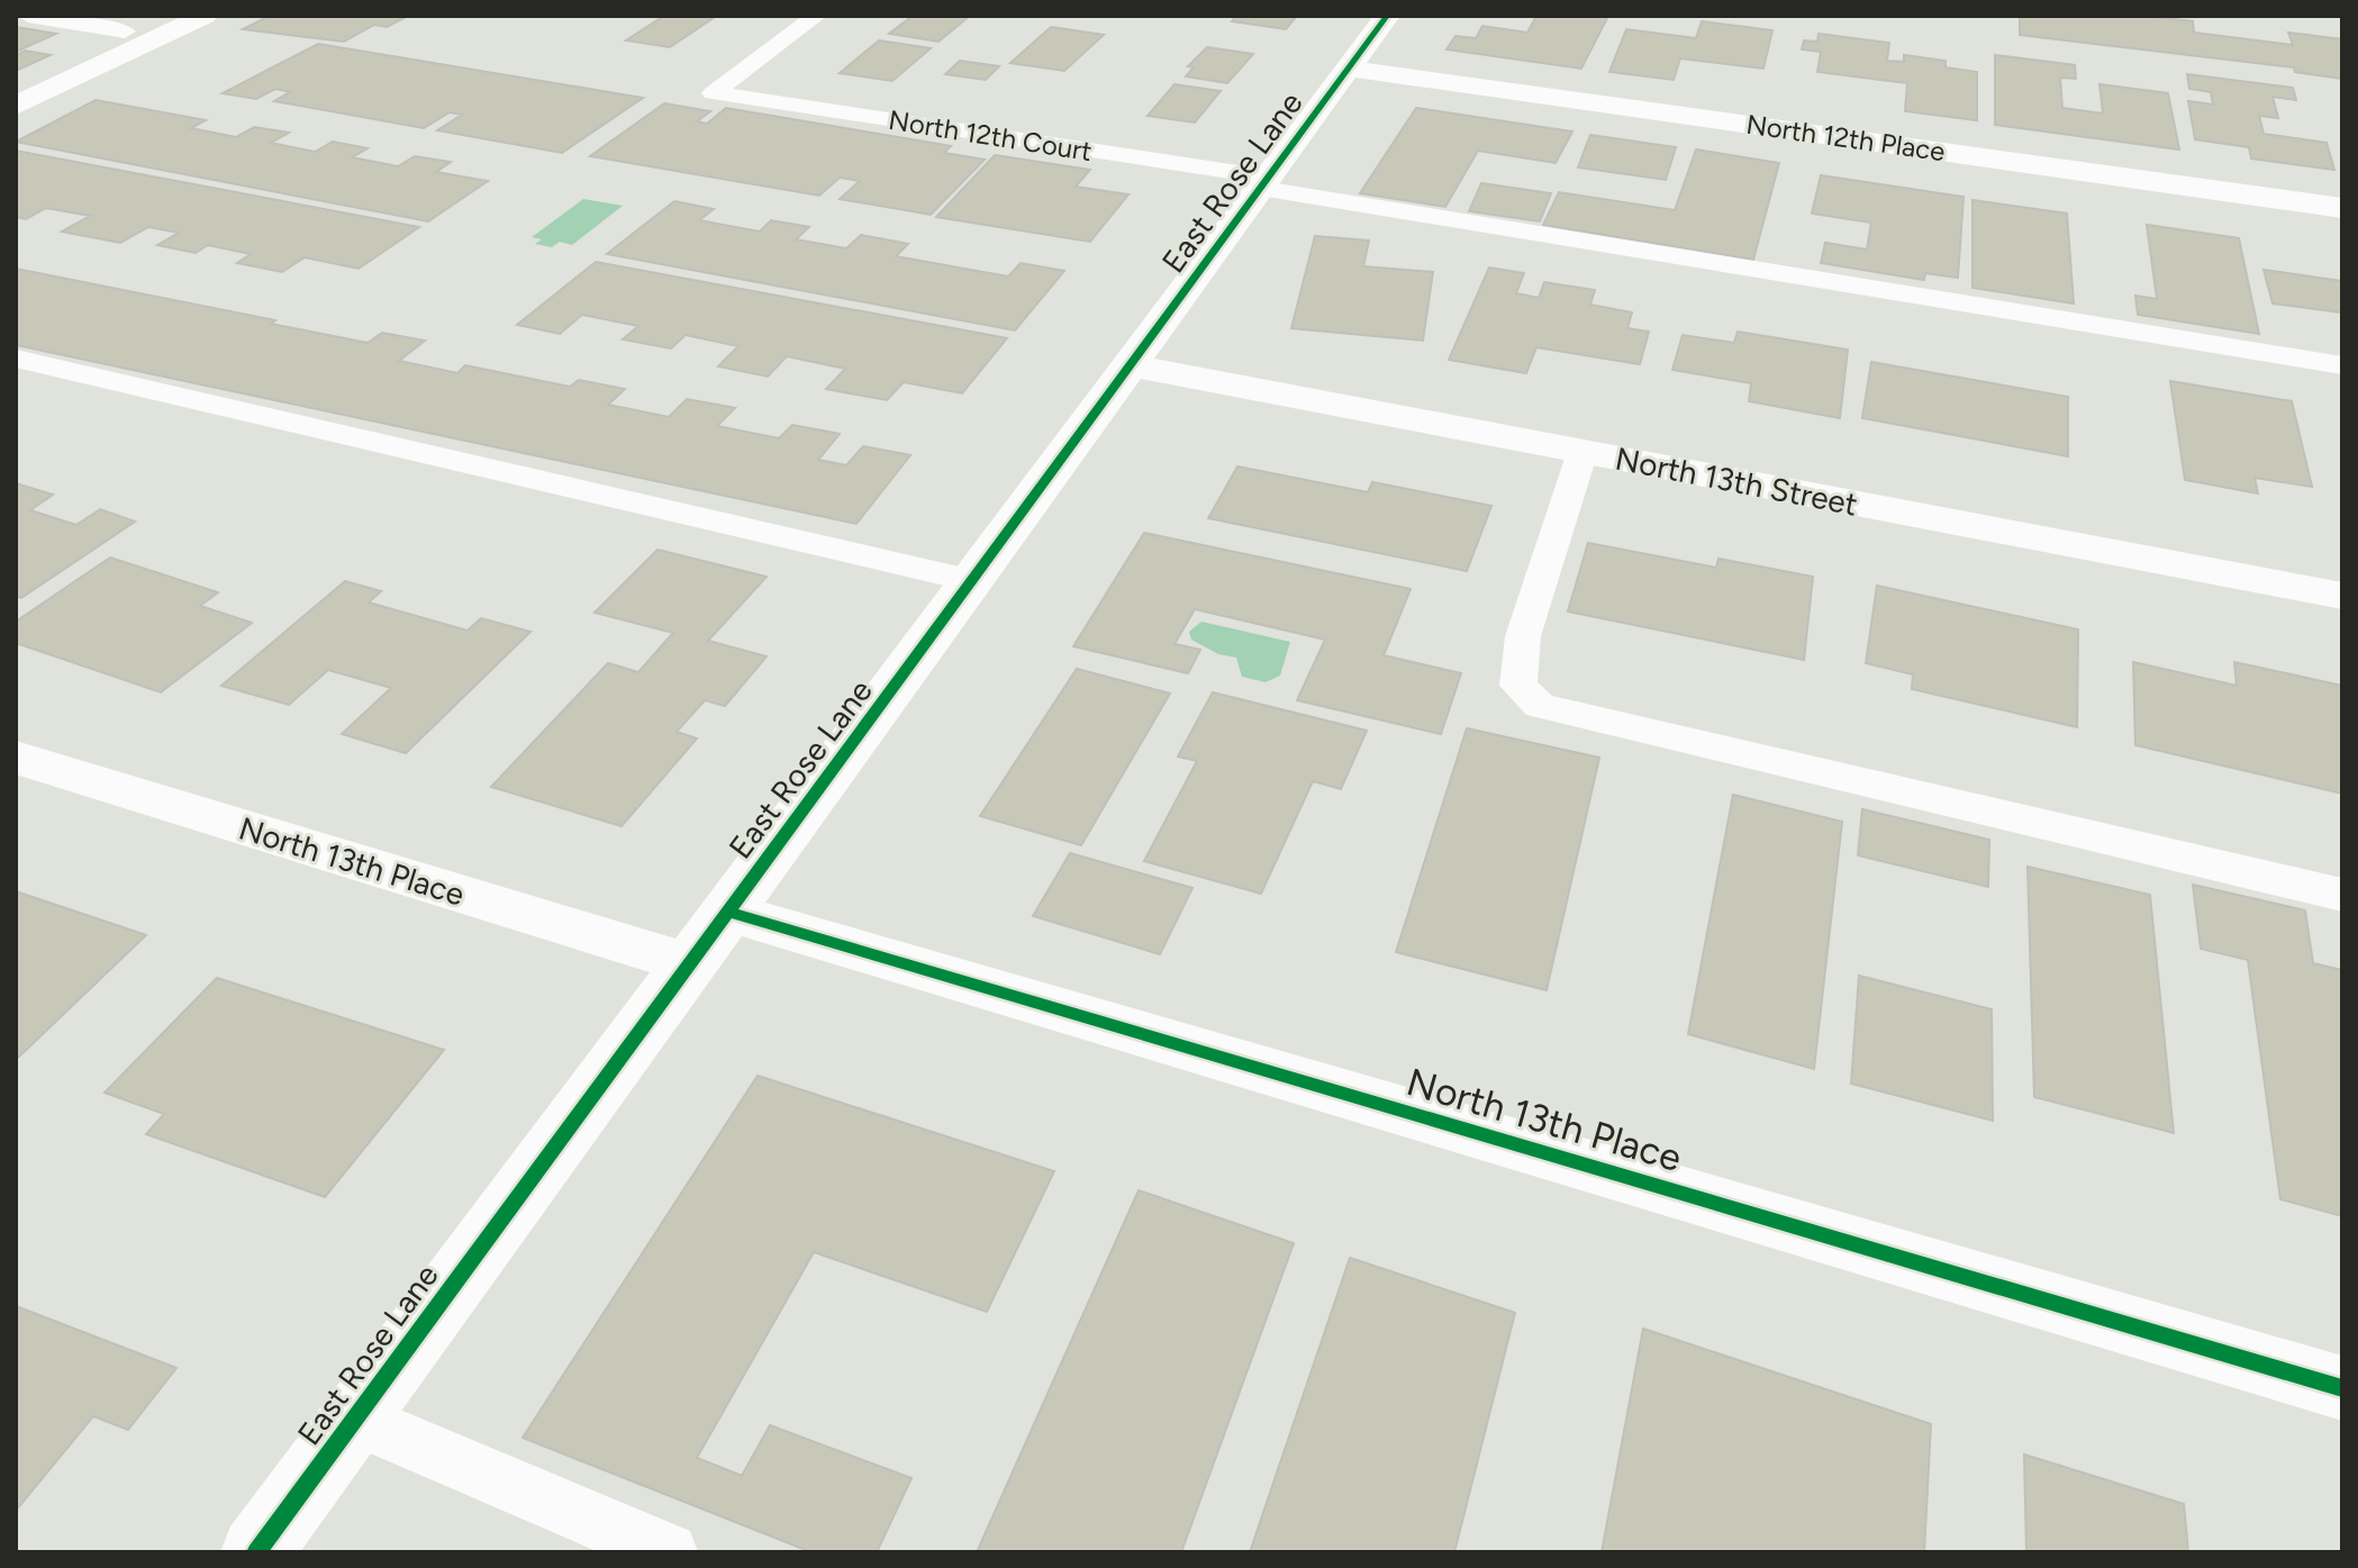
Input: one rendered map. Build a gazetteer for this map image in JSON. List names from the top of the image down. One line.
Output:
{"streets":{"street":["North 12th Place","East Rose Lane","North 13th Street","North 13th Place"],"lane":["North 12th Court"]},"crossings":[["North 12th Court","East Rose Lane"],["North 12th Place","East Rose Lane"],["East Rose Lane","North 13th Street"],["East Rose Lane","North 13th Place"]]}
